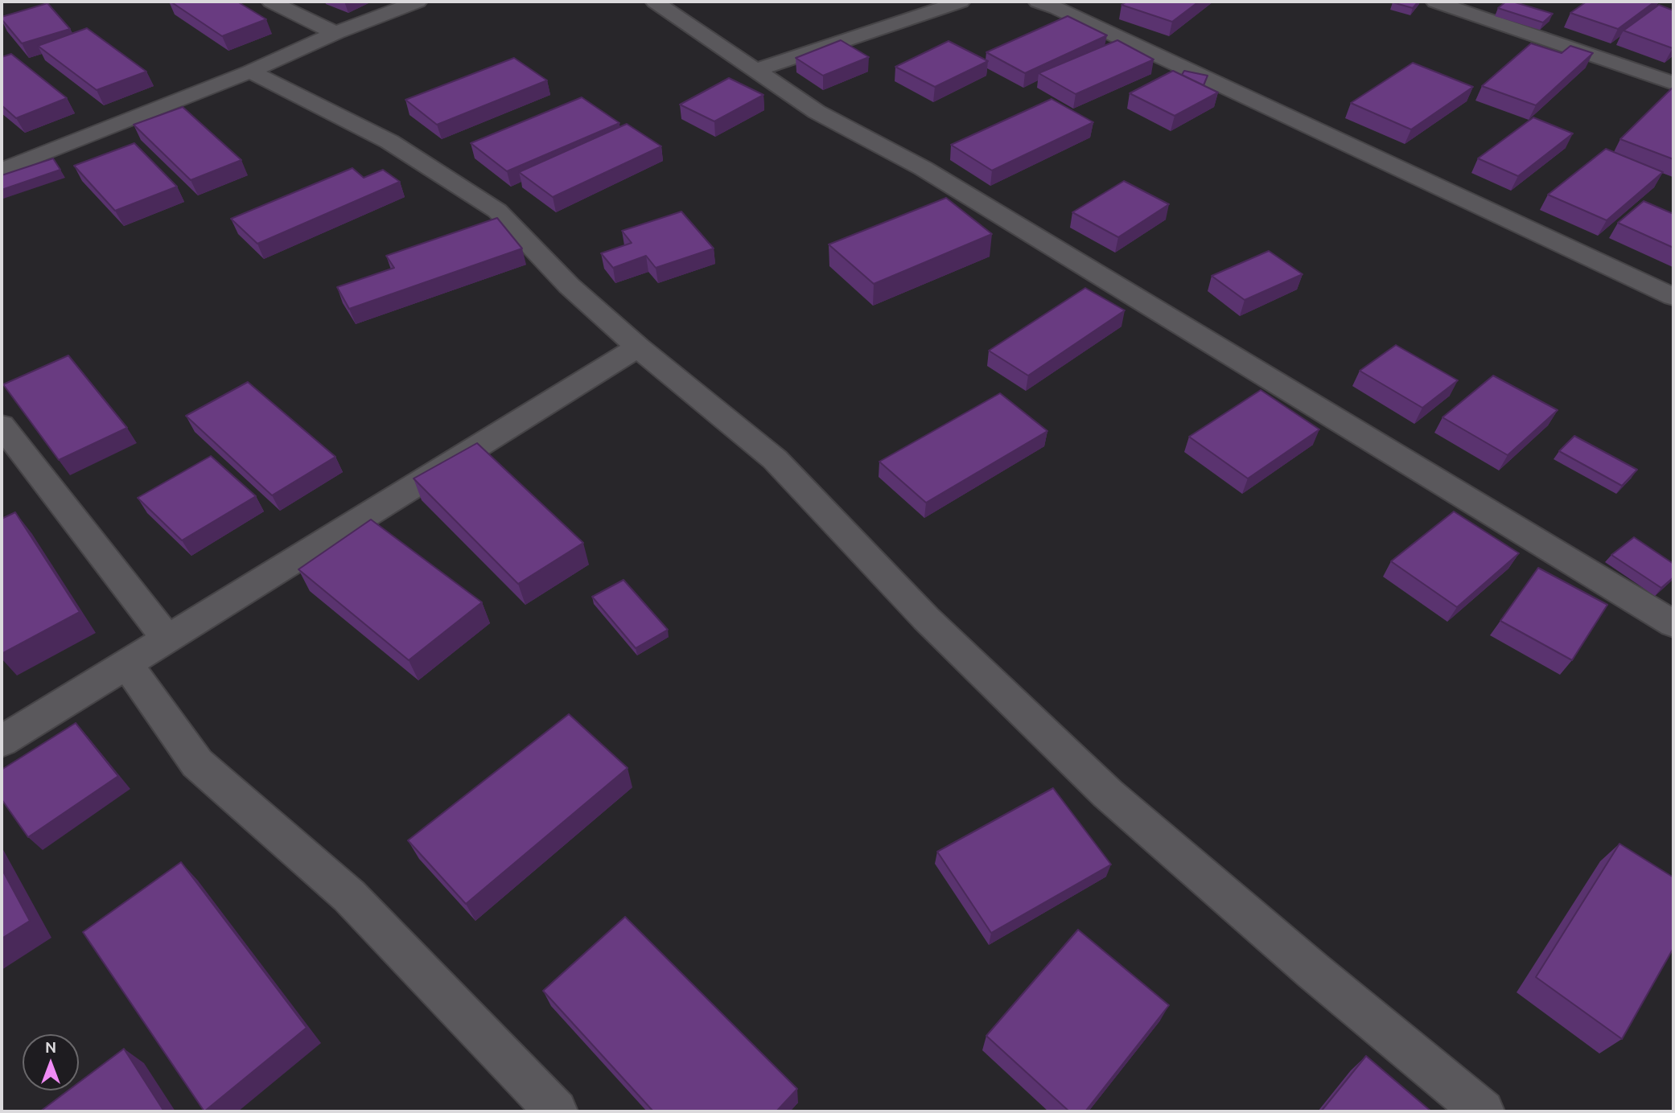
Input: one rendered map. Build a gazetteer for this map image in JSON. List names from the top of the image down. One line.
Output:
{"north":"top"}
